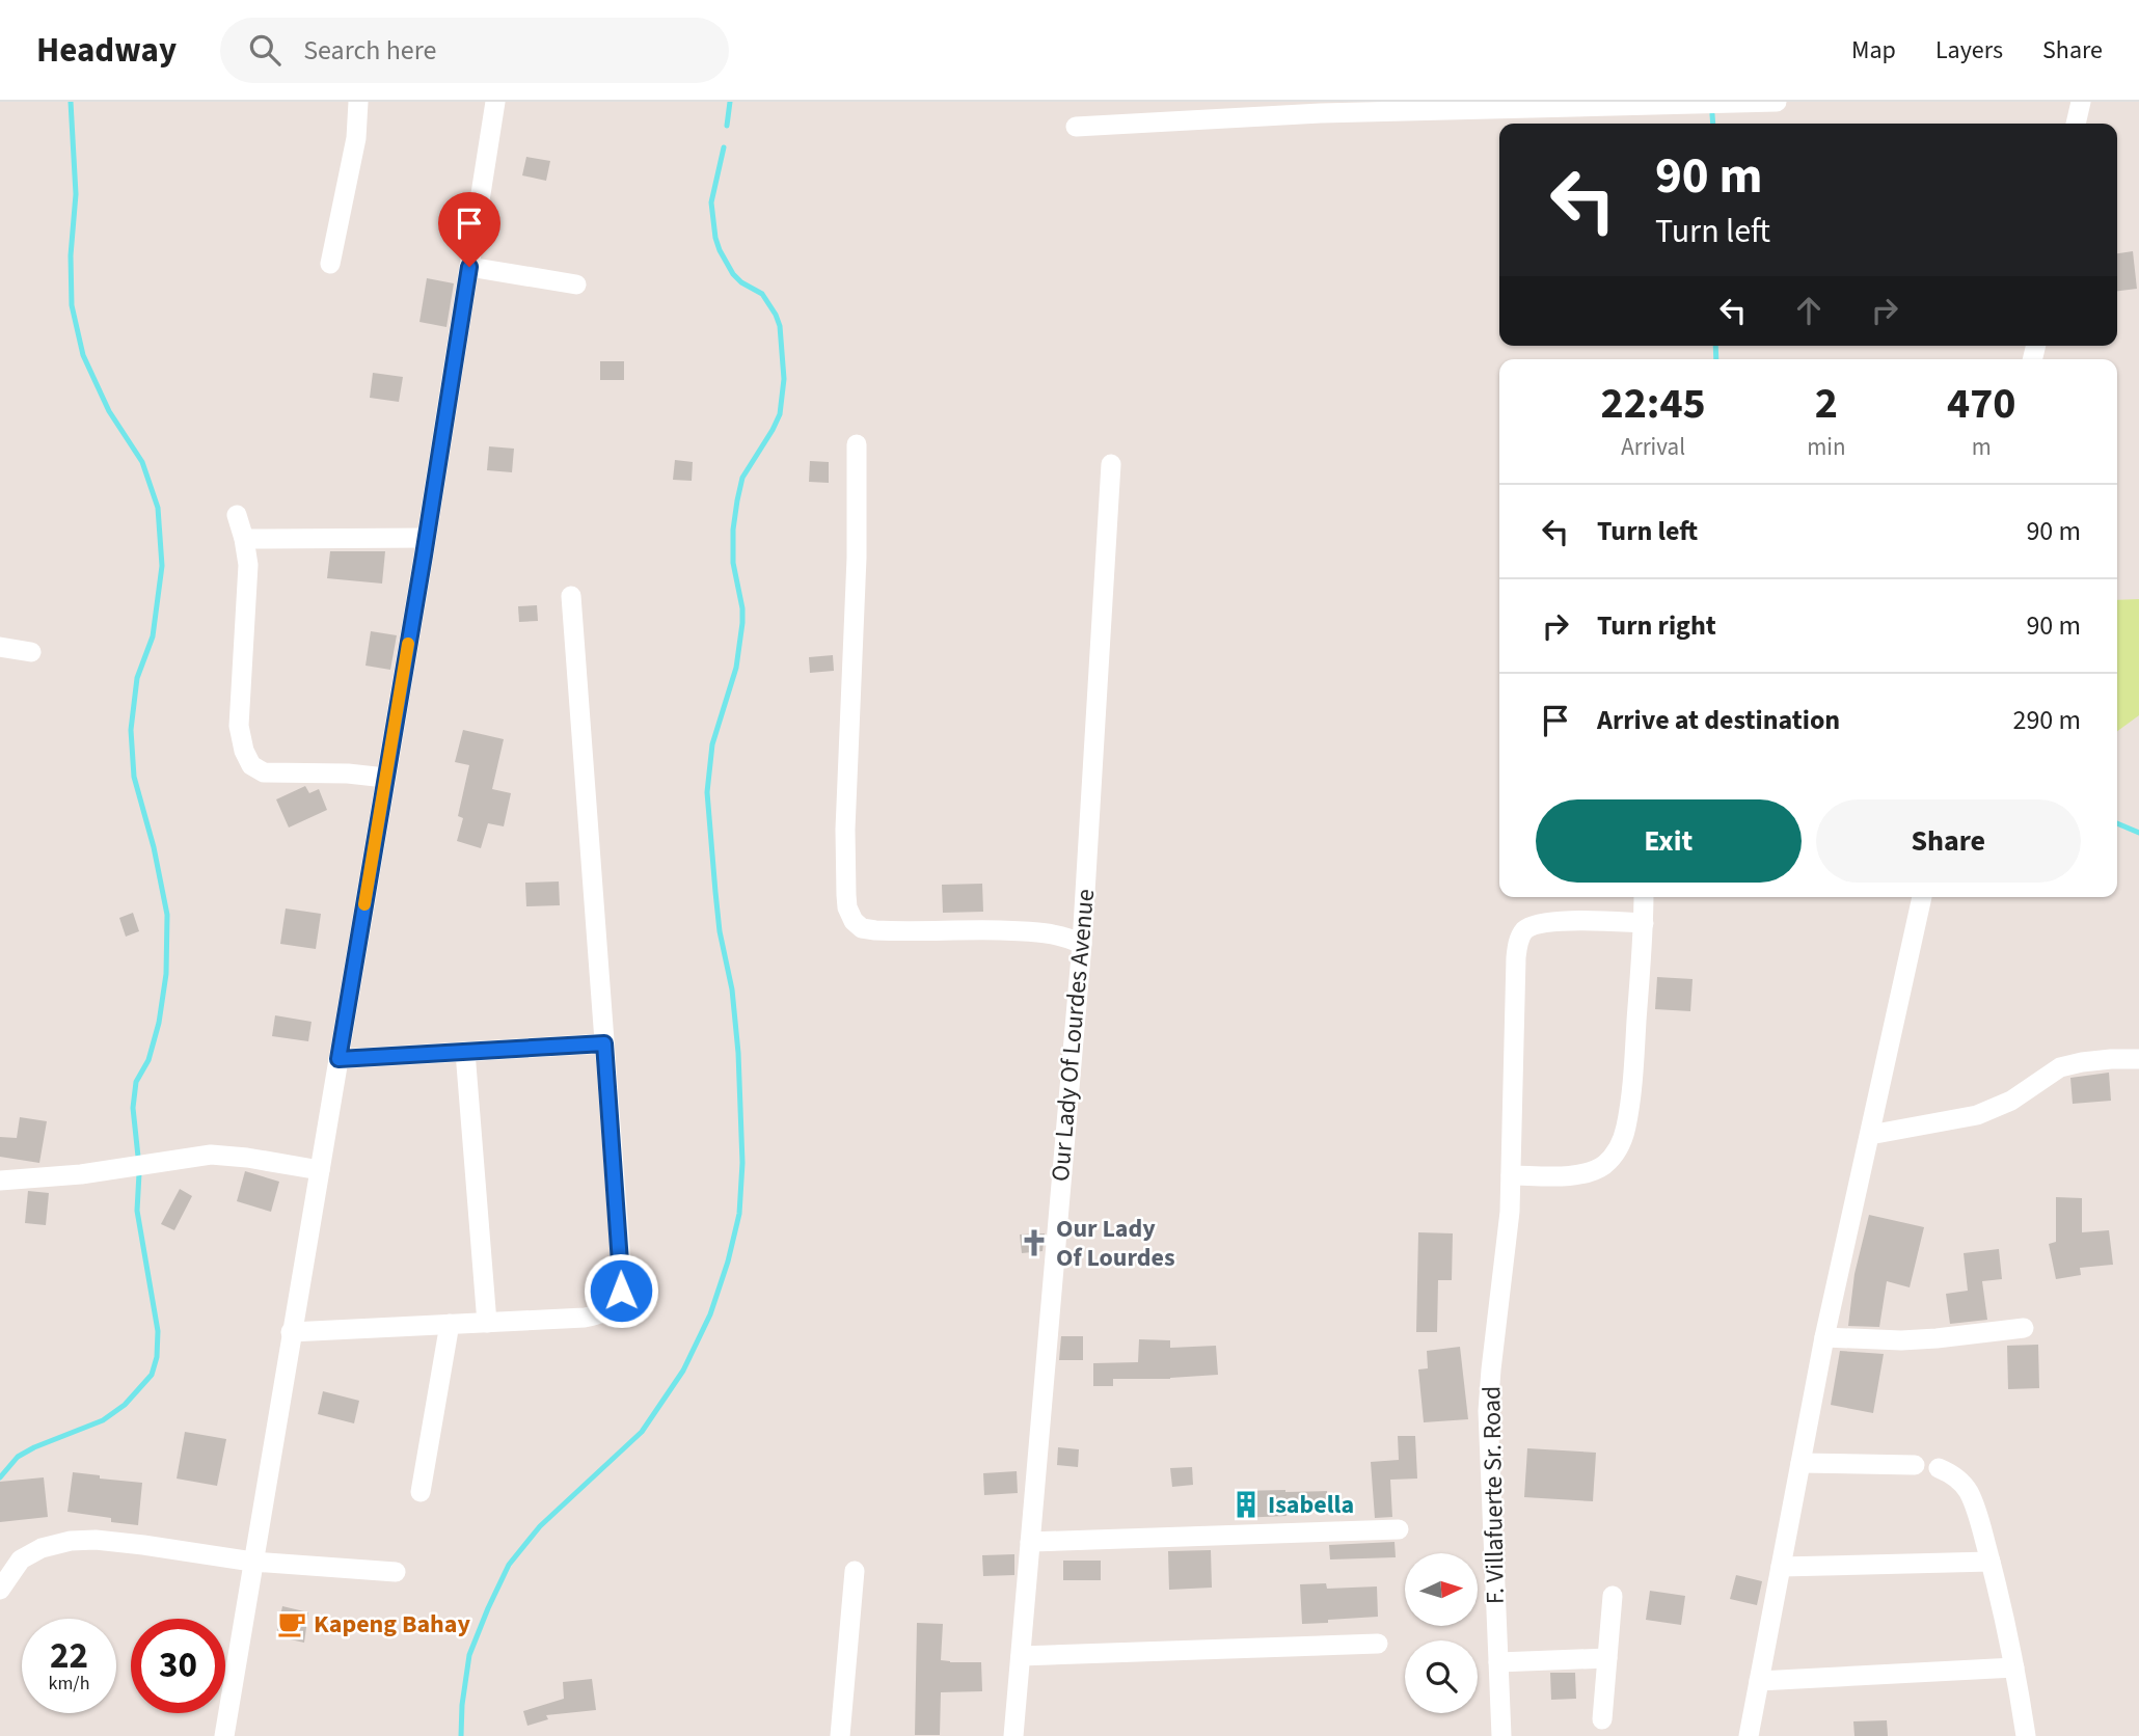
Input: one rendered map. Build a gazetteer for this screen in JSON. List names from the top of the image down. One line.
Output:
{"streets":{"street":["Our Lady Of Lourdes Avenue","F. Villafuerte Sr. Road"]},"places":{"church":["Our Lady Of Lourdes"],"building":["Isabella"],"cafe":["Kapeng Bahay"]},"north":"right","page":{"header":"Headway","search":"Search here","nav":["Map","Layers","Share"],"turn":["90 m","Turn left"],"eta":["22:45","Arrival","2","min","470","m"],"list":[{"name":"Turn left","value":"90 m"},{"name":"Turn right","value":"90 m"},{"name":"Arrive at destination","value":"290 m"}],"buttons":["Exit","Share"],"speed":"22 km/h","limit":"30"}}
